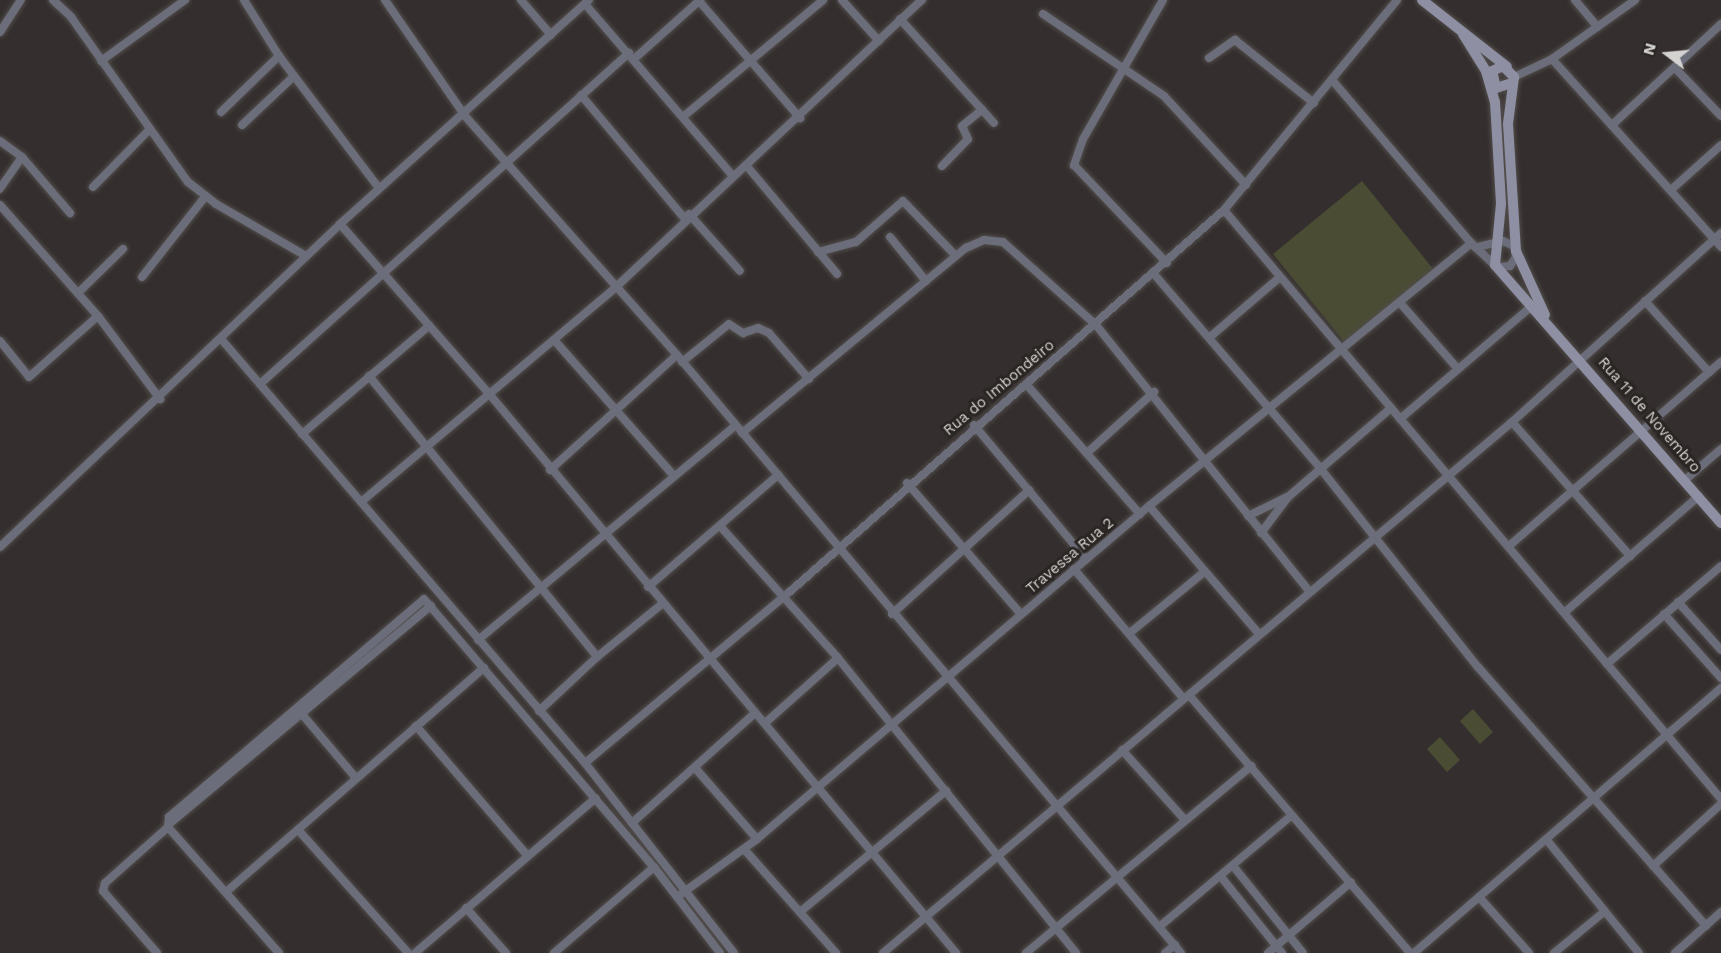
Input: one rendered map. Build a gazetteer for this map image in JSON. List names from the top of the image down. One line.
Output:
{"streets":{"main road":["Rua 11 de Novembro"],"street":["Rua do Imbondeiro","Travessa Rua 2"]},"north":"left"}
